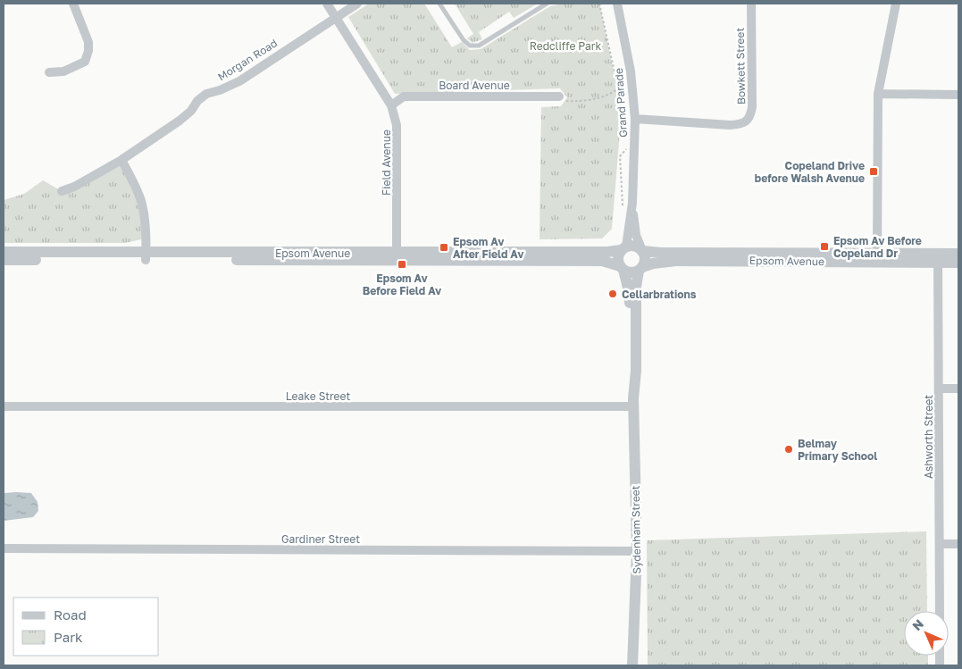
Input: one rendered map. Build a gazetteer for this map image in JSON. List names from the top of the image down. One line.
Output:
{"streets":{"street":["Morgan Road","Bowkett Street","Board Avenue","Grand Parade","Field Avenue","Epsom Avenue","Leake Street","Ashworth Street","Sydenham Street","Gardiner Street"]},"crossings":[["Morgan Road","Field Avenue"],["Bowkett Street","Grand Parade"],["Board Avenue","Field Avenue"],["Grand Parade","Epsom Avenue"],["Grand Parade","Sydenham Street"],["Field Avenue","Epsom Avenue"],["Epsom Avenue","Ashworth Street"],["Epsom Avenue","Sydenham Street"],["Leake Street","Sydenham Street"],["Sydenham Street","Gardiner Street"]],"parks":["Redcliffe Park"],"places":{"transit":["Copeland Drive before Walsh Avenue","Epsom Av Before Copeland Dr","Epsom Av After Field Av","Epsom Av Before Field Av"],"other":["Cellarbrations","Belmay Primary School"]},"legend":["Road","Park"],"north":"top left"}
